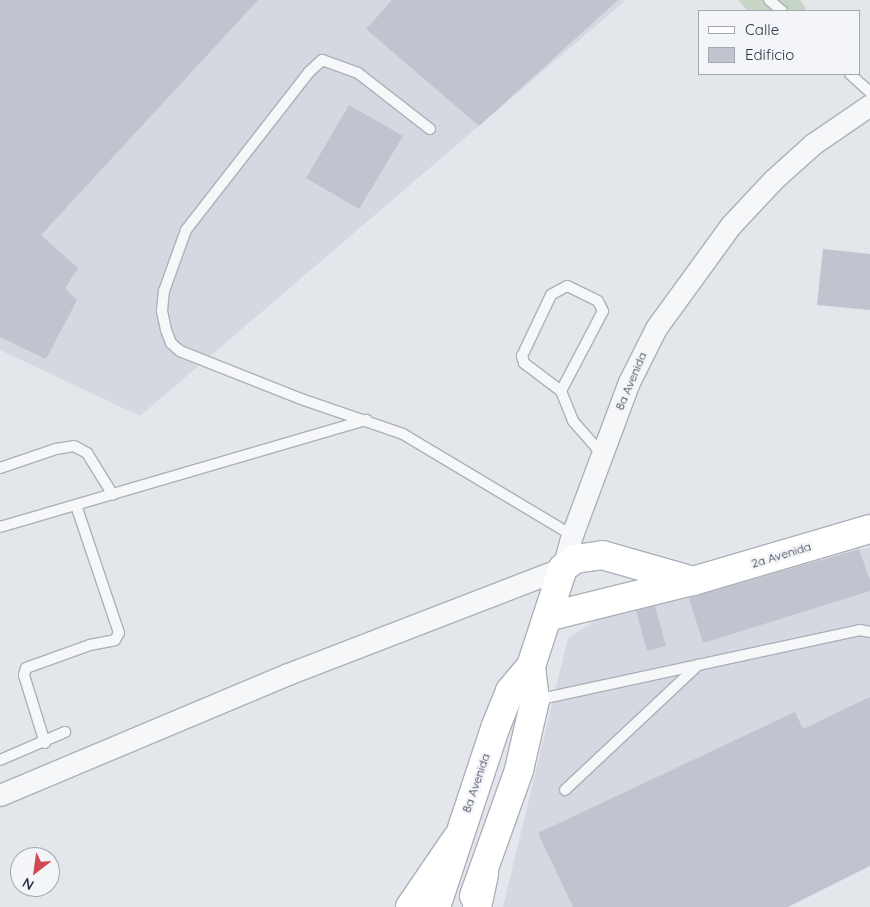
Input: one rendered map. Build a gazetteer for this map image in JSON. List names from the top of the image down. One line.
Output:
{"streets":{"main road":["8a Avenida","2a Avenida"]},"crossings":[["8a Avenida","2a Avenida"]],"legend":["Calle","Edificio"],"north":"bottom left"}
